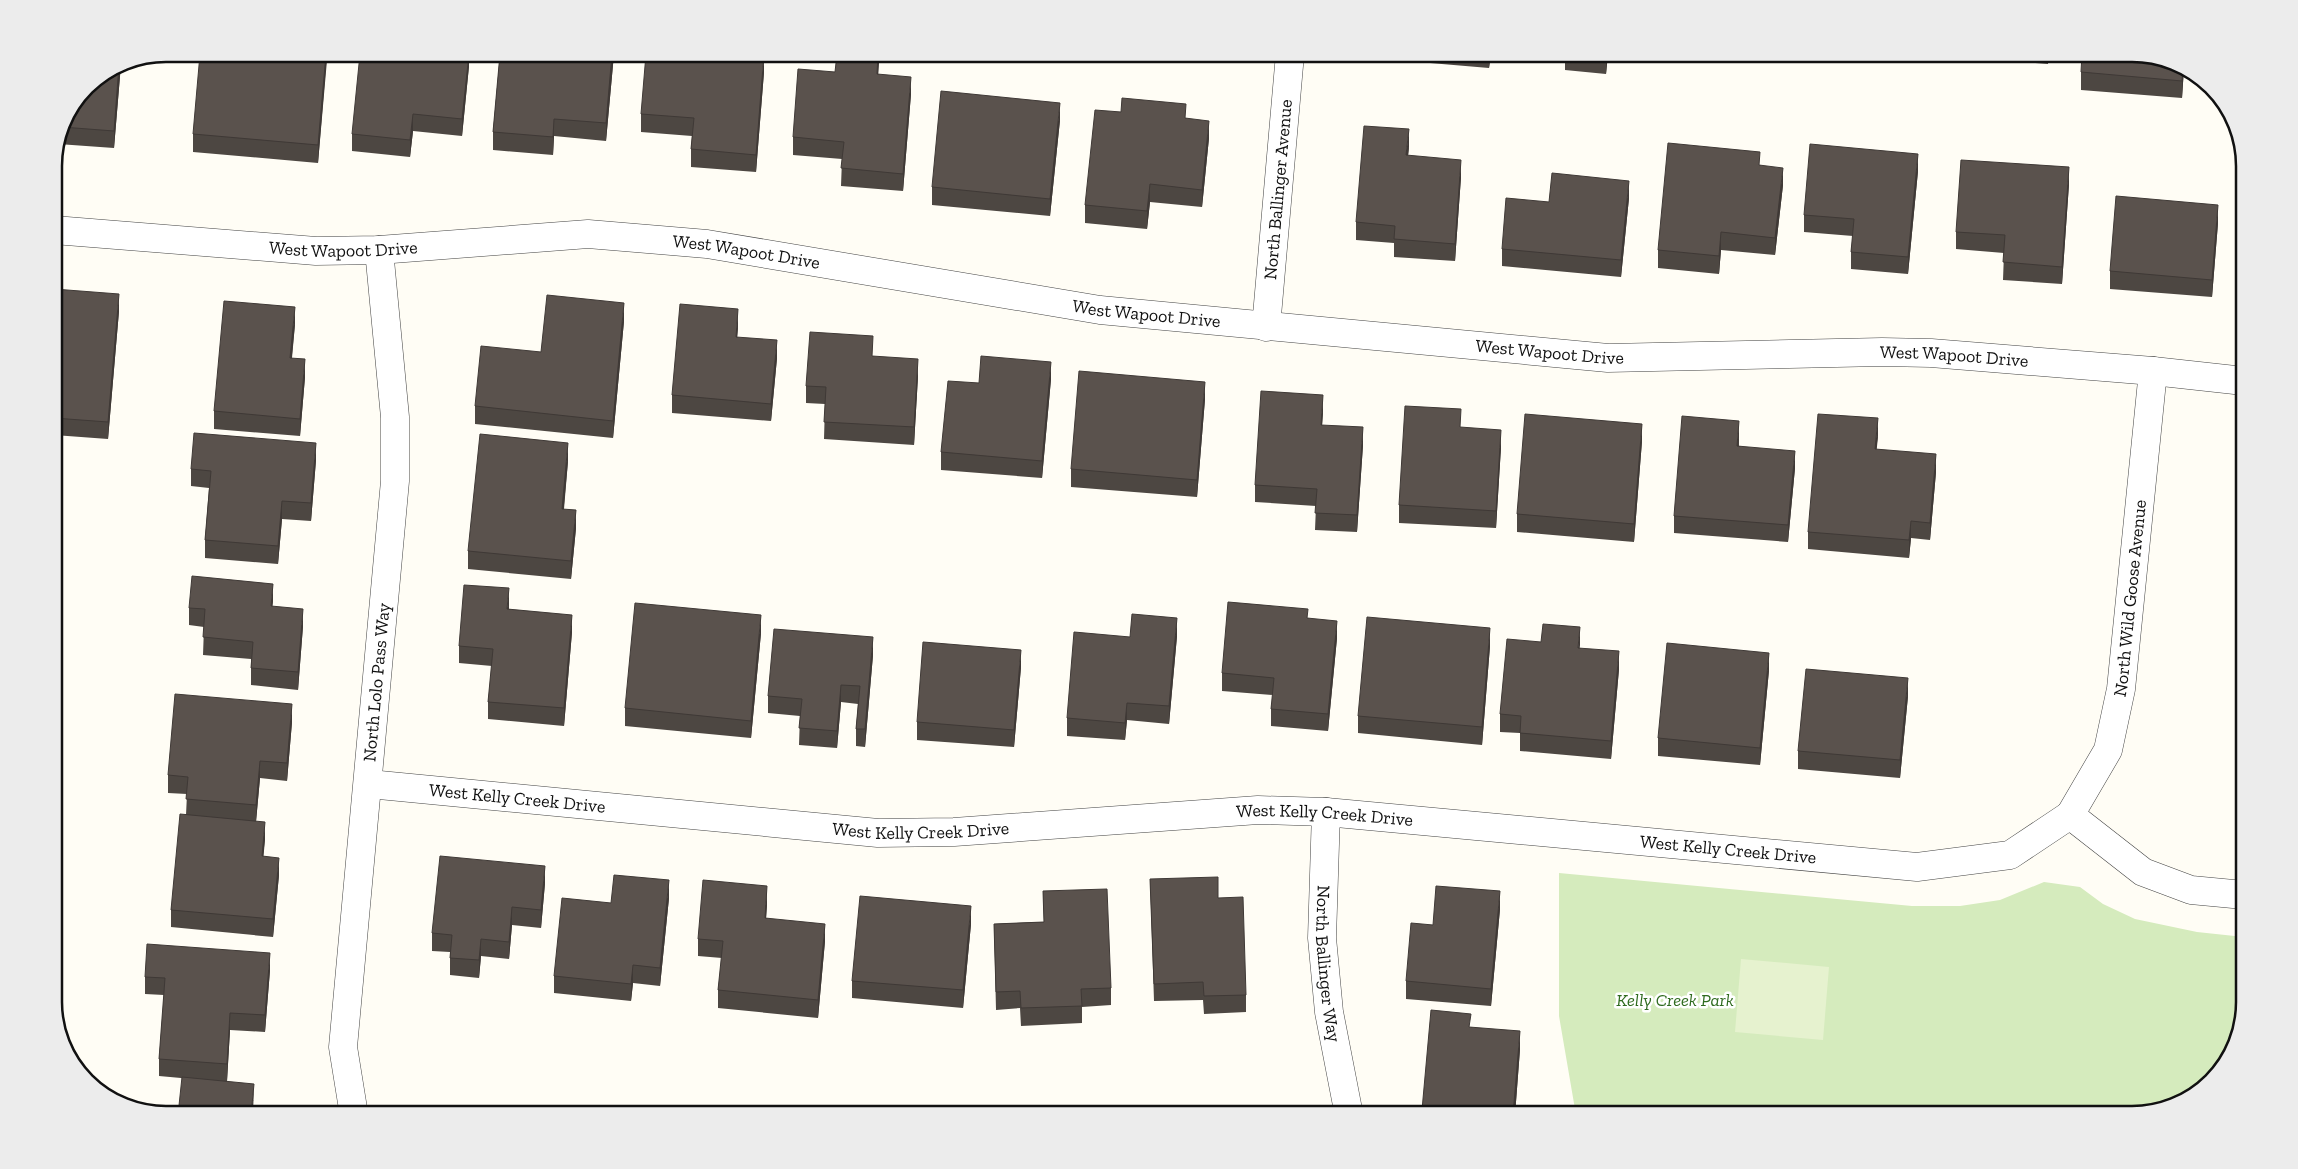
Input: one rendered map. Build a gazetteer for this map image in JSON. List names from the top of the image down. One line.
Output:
{"streets":{"street":["North Ballinger Avenue","West Wapoot Drive","North Wild Goose Avenue","North Lolo Pass Way","West Kelly Creek Drive","North Ballinger Way"]},"crossings":[["North Ballinger Avenue","West Wapoot Drive"],["West Wapoot Drive","North Wild Goose Avenue"],["West Wapoot Drive","North Lolo Pass Way"],["North Wild Goose Avenue","West Kelly Creek Drive"],["North Lolo Pass Way","West Kelly Creek Drive"],["West Kelly Creek Drive","North Ballinger Way"]],"parks":["Kelly Creek Park"]}
